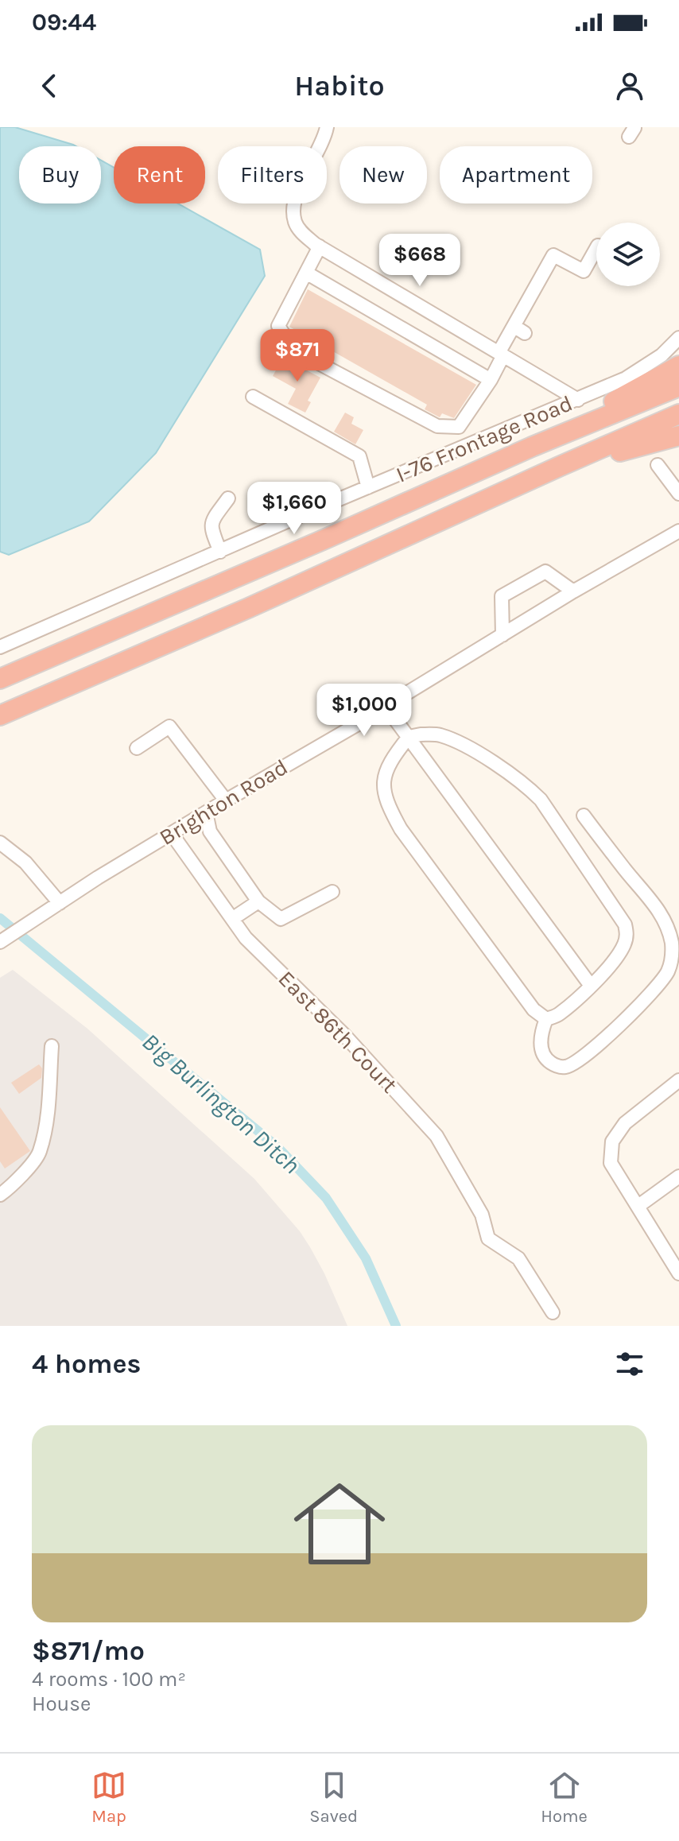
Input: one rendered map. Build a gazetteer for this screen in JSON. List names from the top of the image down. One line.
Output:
{"streets":{"street":["I-76 Frontage Road","Brighton Road","East 86th Court"]},"crossings":[["Brighton Road","East 86th Court"]],"water":["Big Burlington Ditch"],"page":{"status":"09:44","header":"Habito","chip":["Buy","Rent","Filters","New","Apartment"],"price":["$668","$871","$1,660","$1,000"],"heading":"4 homes","list":[{"name":"$871/mo","note":"4 rooms · 100 m² · House"}],"tabs":["Map","Saved","Home"]}}
